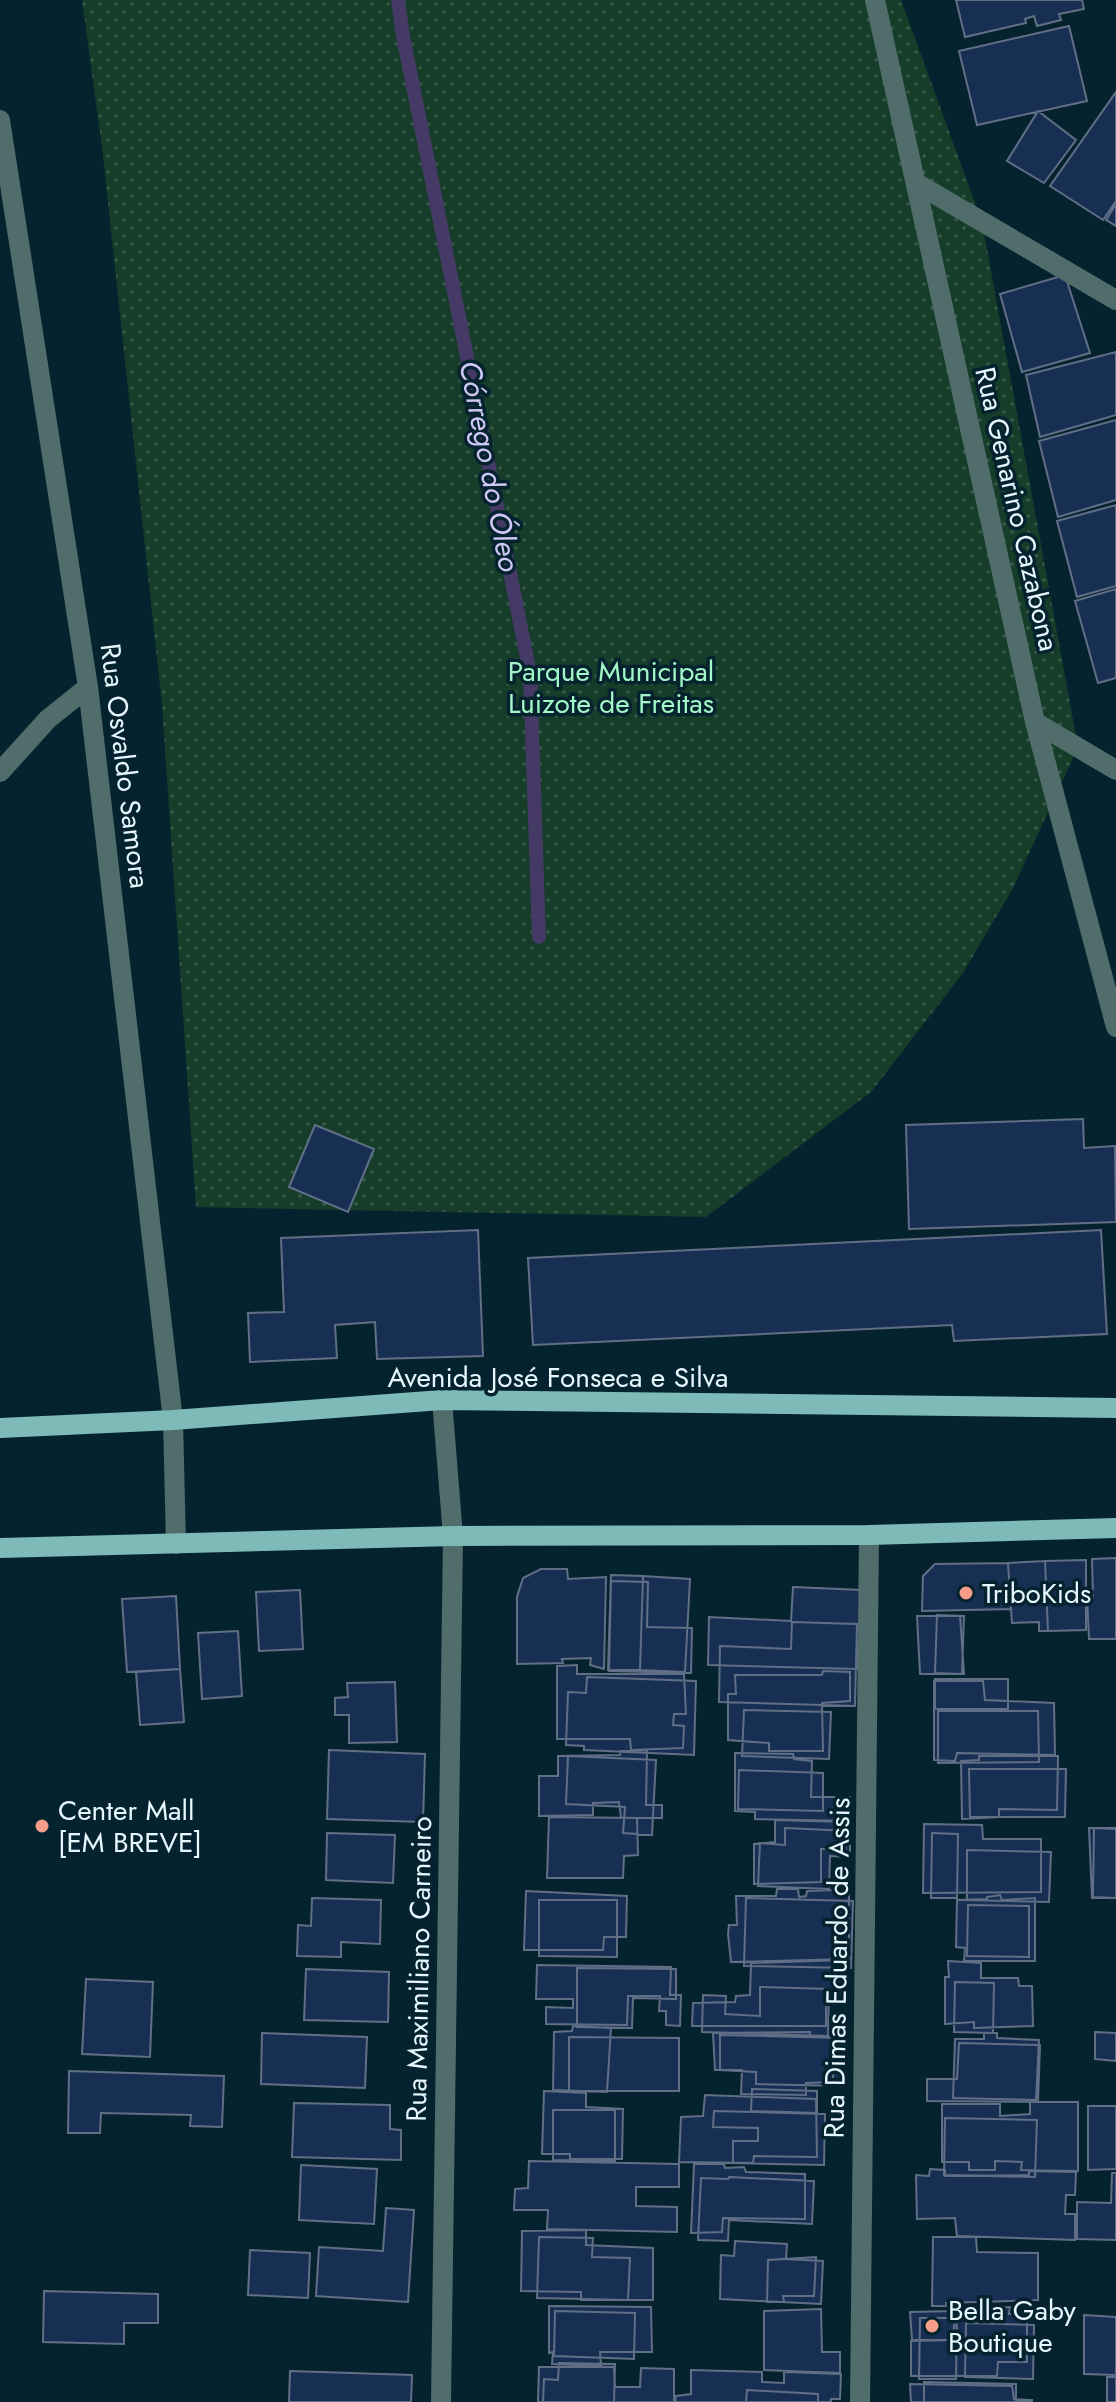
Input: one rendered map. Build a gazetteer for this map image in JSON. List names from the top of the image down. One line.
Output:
{"streets":{"main road":["Avenida José Fonseca e Silva"],"street":["Rua Genarino Cazabona","Rua Osvaldo Samora","Rua Dimas Eduardo de Assis","Rua Maximiliano Carneiro"]},"crossings":[["Rua Osvaldo Samora","Avenida José Fonseca e Silva"],["Avenida José Fonseca e Silva","Rua Maximiliano Carneiro"]],"water":["Córrego do Óleo"],"parks":["Parque Municipal Luizote de Freitas"],"places":["TriboKids","Center Mall [EM BREVE]","Bella Gaby Boutique"]}
